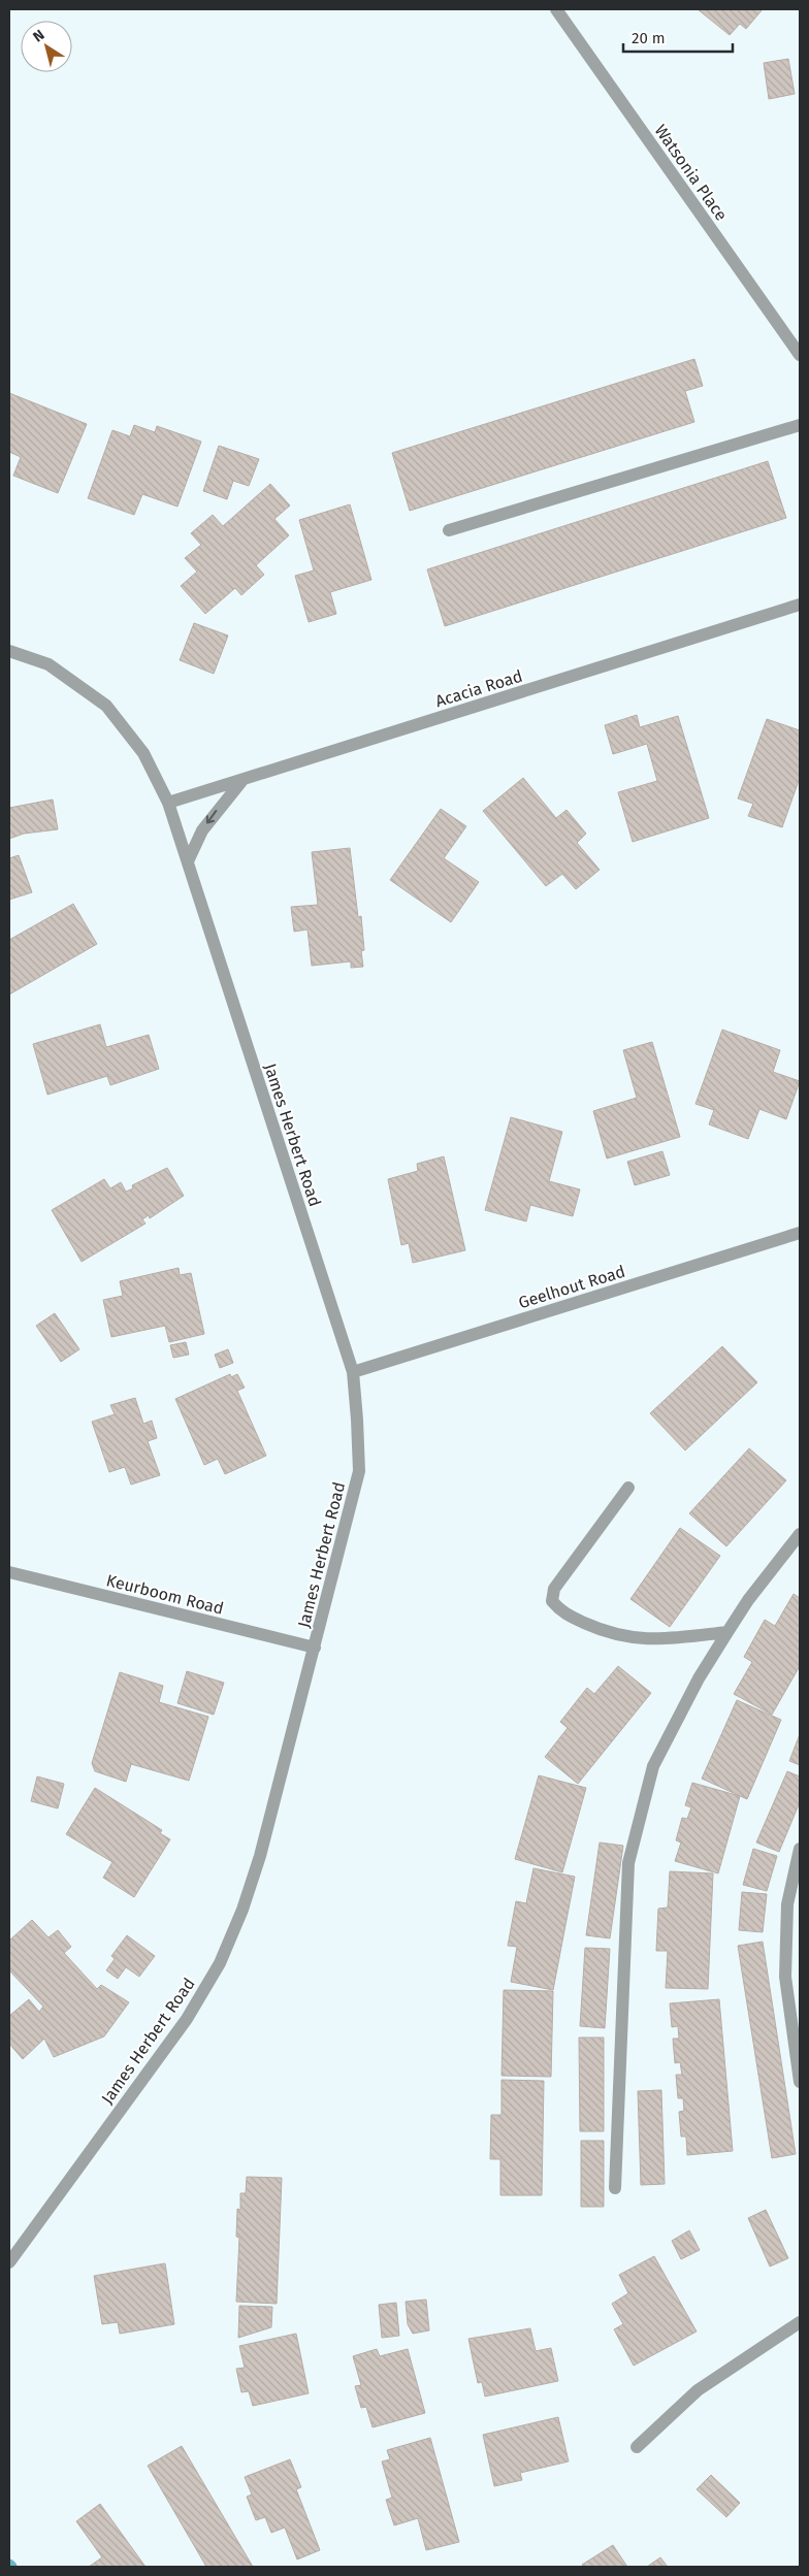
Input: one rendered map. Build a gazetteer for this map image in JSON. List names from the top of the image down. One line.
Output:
{"streets":{"street":["Watsonia Place","Acacia Road","James Herbert Road","Geelhout Road","Keurboom Road"]},"crossings":[["Acacia Road","James Herbert Road"],["James Herbert Road","Geelhout Road"],["James Herbert Road","Keurboom Road"]],"scale_bar":"20 m","north":"top left"}
